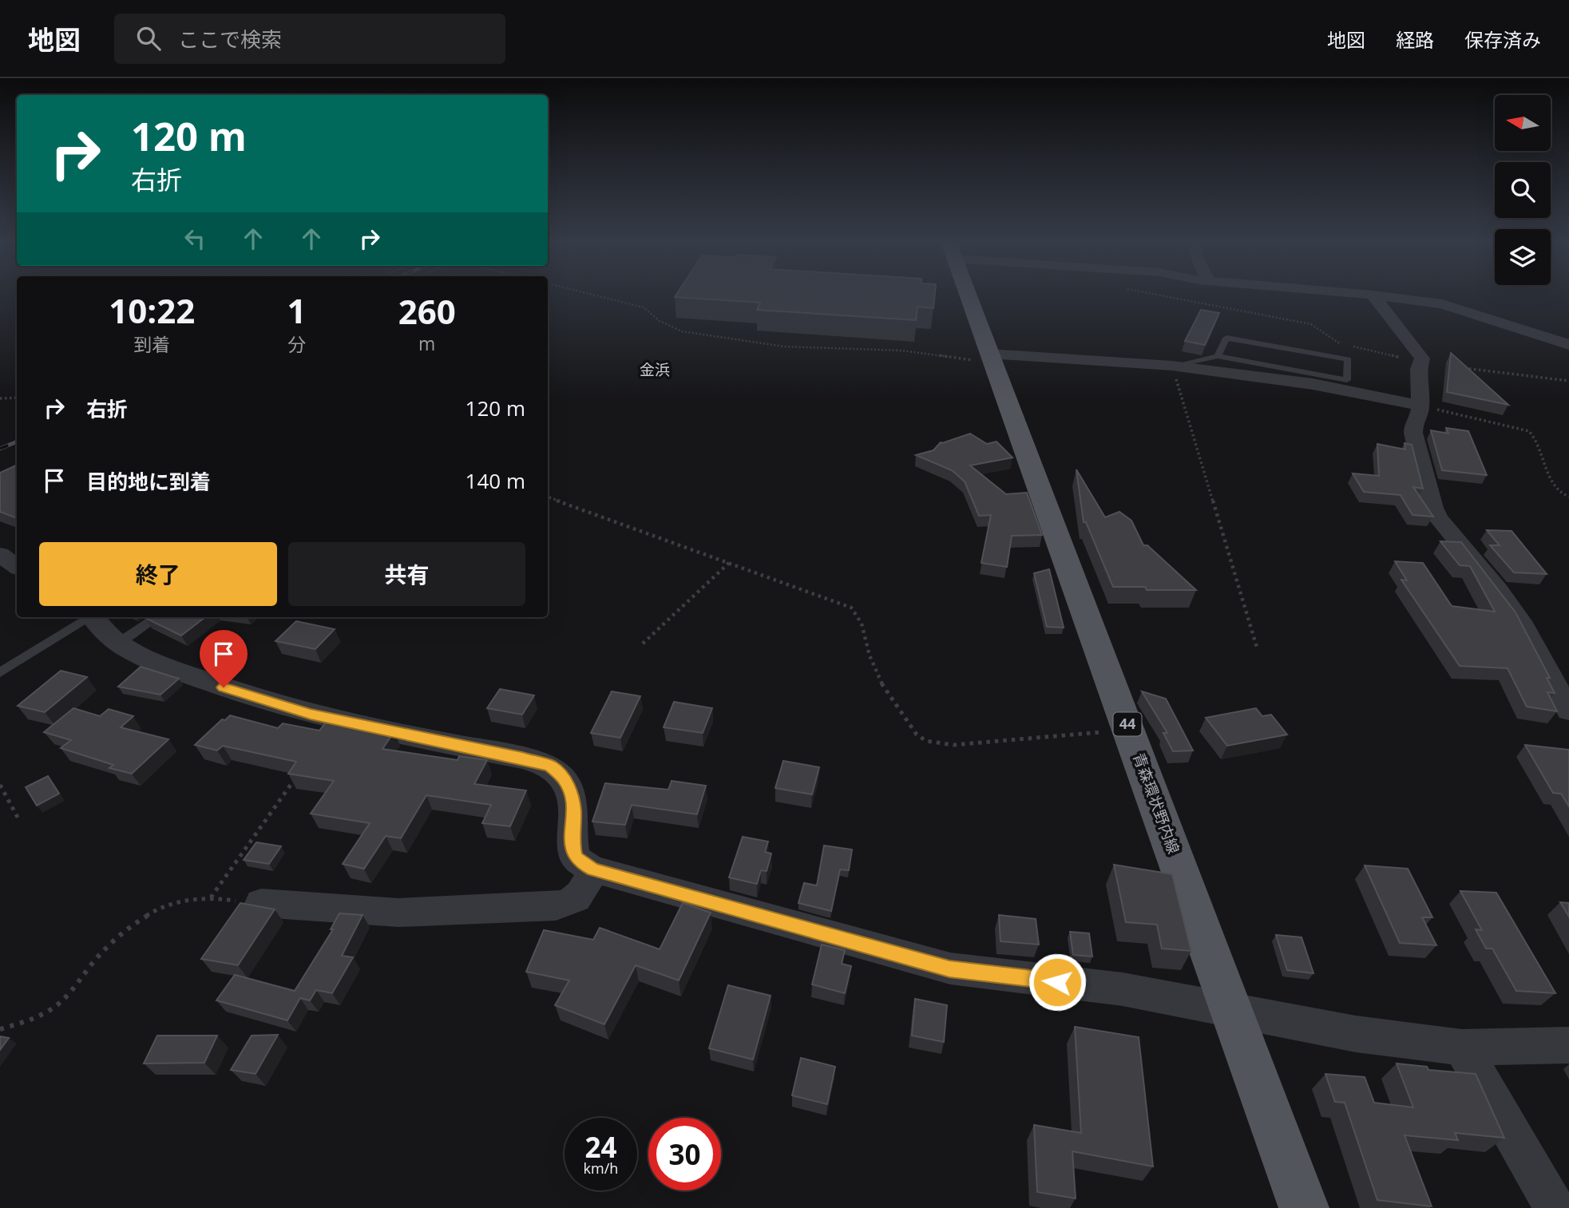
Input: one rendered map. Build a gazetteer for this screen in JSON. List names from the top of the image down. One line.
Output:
{"streets":{"main road":["44","青森環状野内線"]},"districts":["金浜"],"north":"left","page":{"header":"地図","search":"ここで検索","nav":["地図","経路","保存済み"],"turn":["120 m","右折"],"eta":["10:22","到着","1","分","260","m"],"list":[{"name":"右折","value":"120 m"},{"name":"目的地に到着","value":"140 m"}],"buttons":["終了","共有"],"speed":"24 km/h","limit":"30"}}
